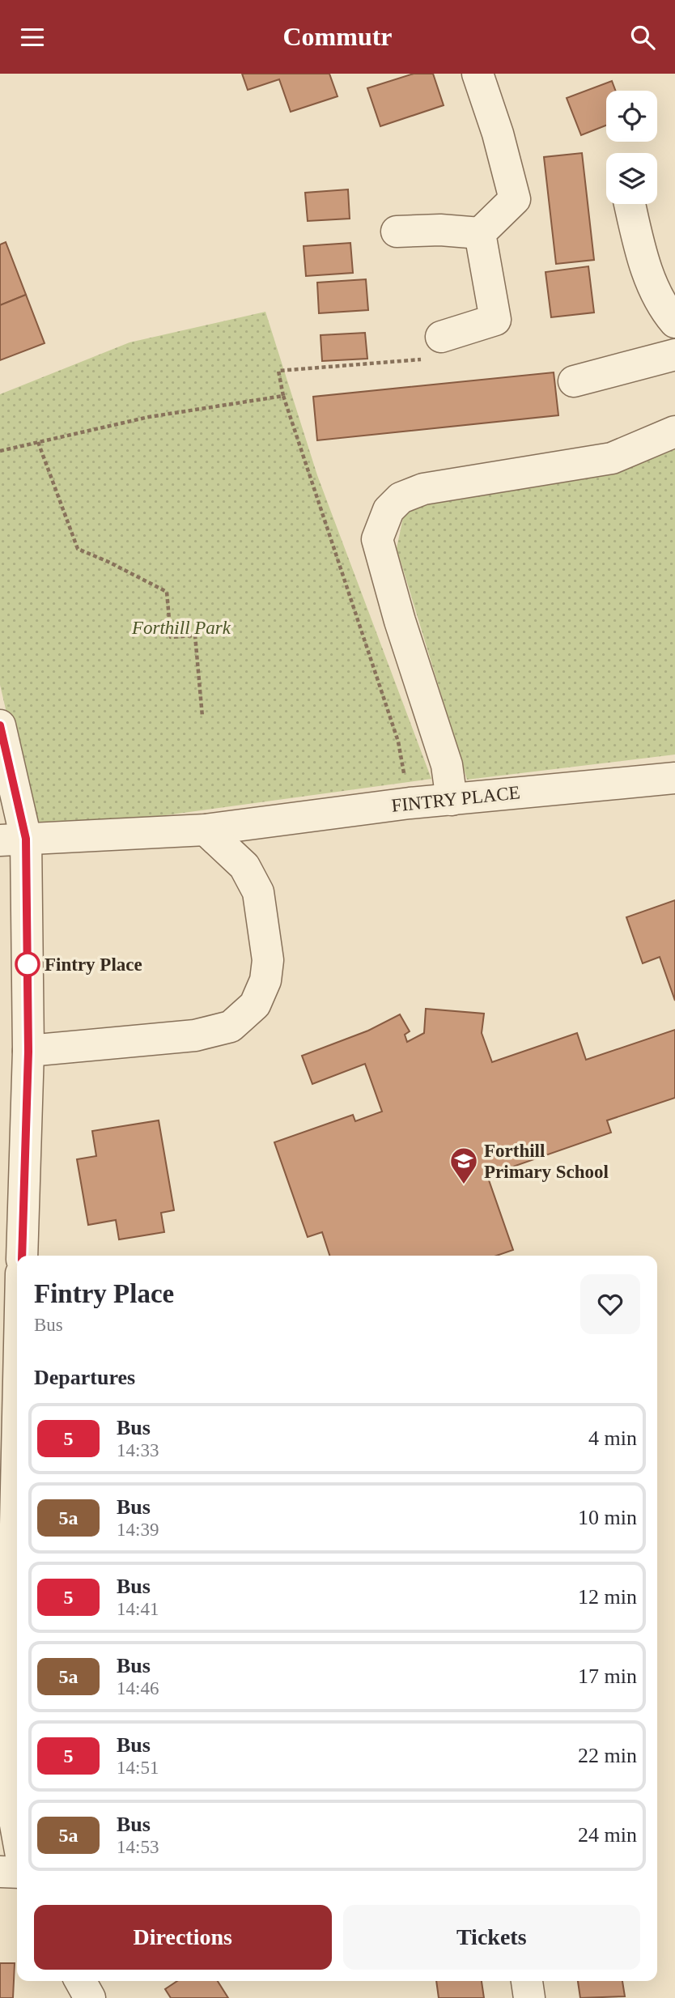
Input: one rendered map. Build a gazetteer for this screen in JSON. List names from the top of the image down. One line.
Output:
{"streets":{"street":["FINTRY PLACE"]},"parks":["Forthill Park"],"places":{"other":["Fintry Place"],"school or university":["Forthill Primary School"]},"lines":["bus line 5"],"page":{"header":"Commutr","heading":[["Fintry Place","Bus"],"Departures"],"list":[{"mark":"5","name":"Bus","note":"14:33","value":"4 min"},{"mark":"5a","name":"Bus","note":"14:39","value":"10 min"},{"mark":"5","name":"Bus","note":"14:41","value":"12 min"},{"mark":"5a","name":"Bus","note":"14:46","value":"17 min"},{"mark":"5","name":"Bus","note":"14:51","value":"22 min"},{"mark":"5a","name":"Bus","note":"14:53","value":"24 min"}],"buttons":["Directions","Tickets"]}}
